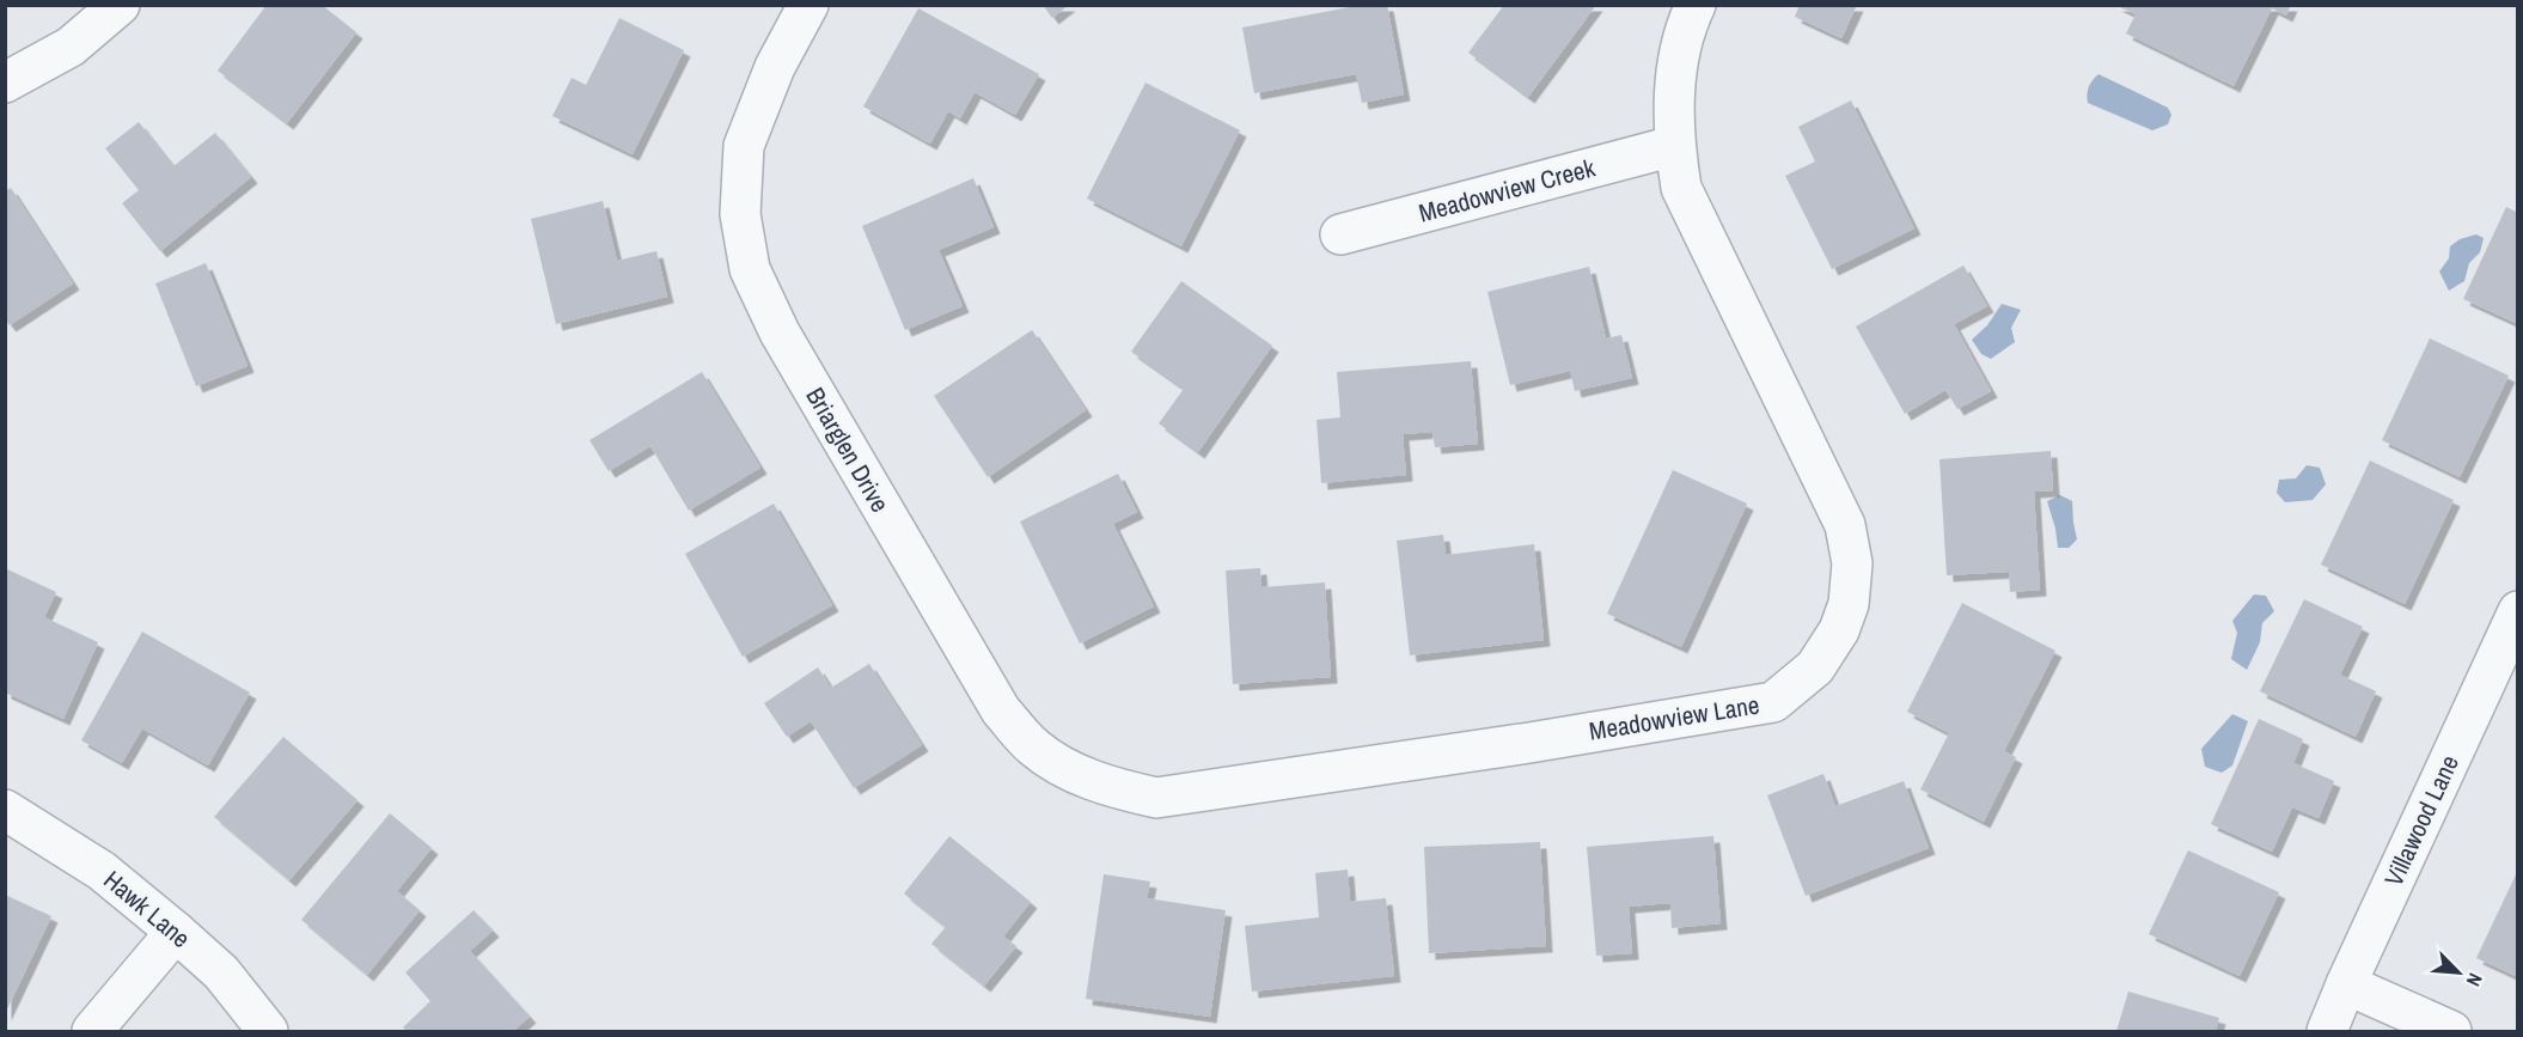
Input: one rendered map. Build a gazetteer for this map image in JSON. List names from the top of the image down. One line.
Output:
{"streets":{"street":["Meadowview Creek","Briarglen Drive","Meadowview Lane","Villawood Lane","Hawk Lane"]},"crossings":[["Meadowview Creek","Meadowview Lane"],["Briarglen Drive","Meadowview Lane"]],"north":"bottom right"}
